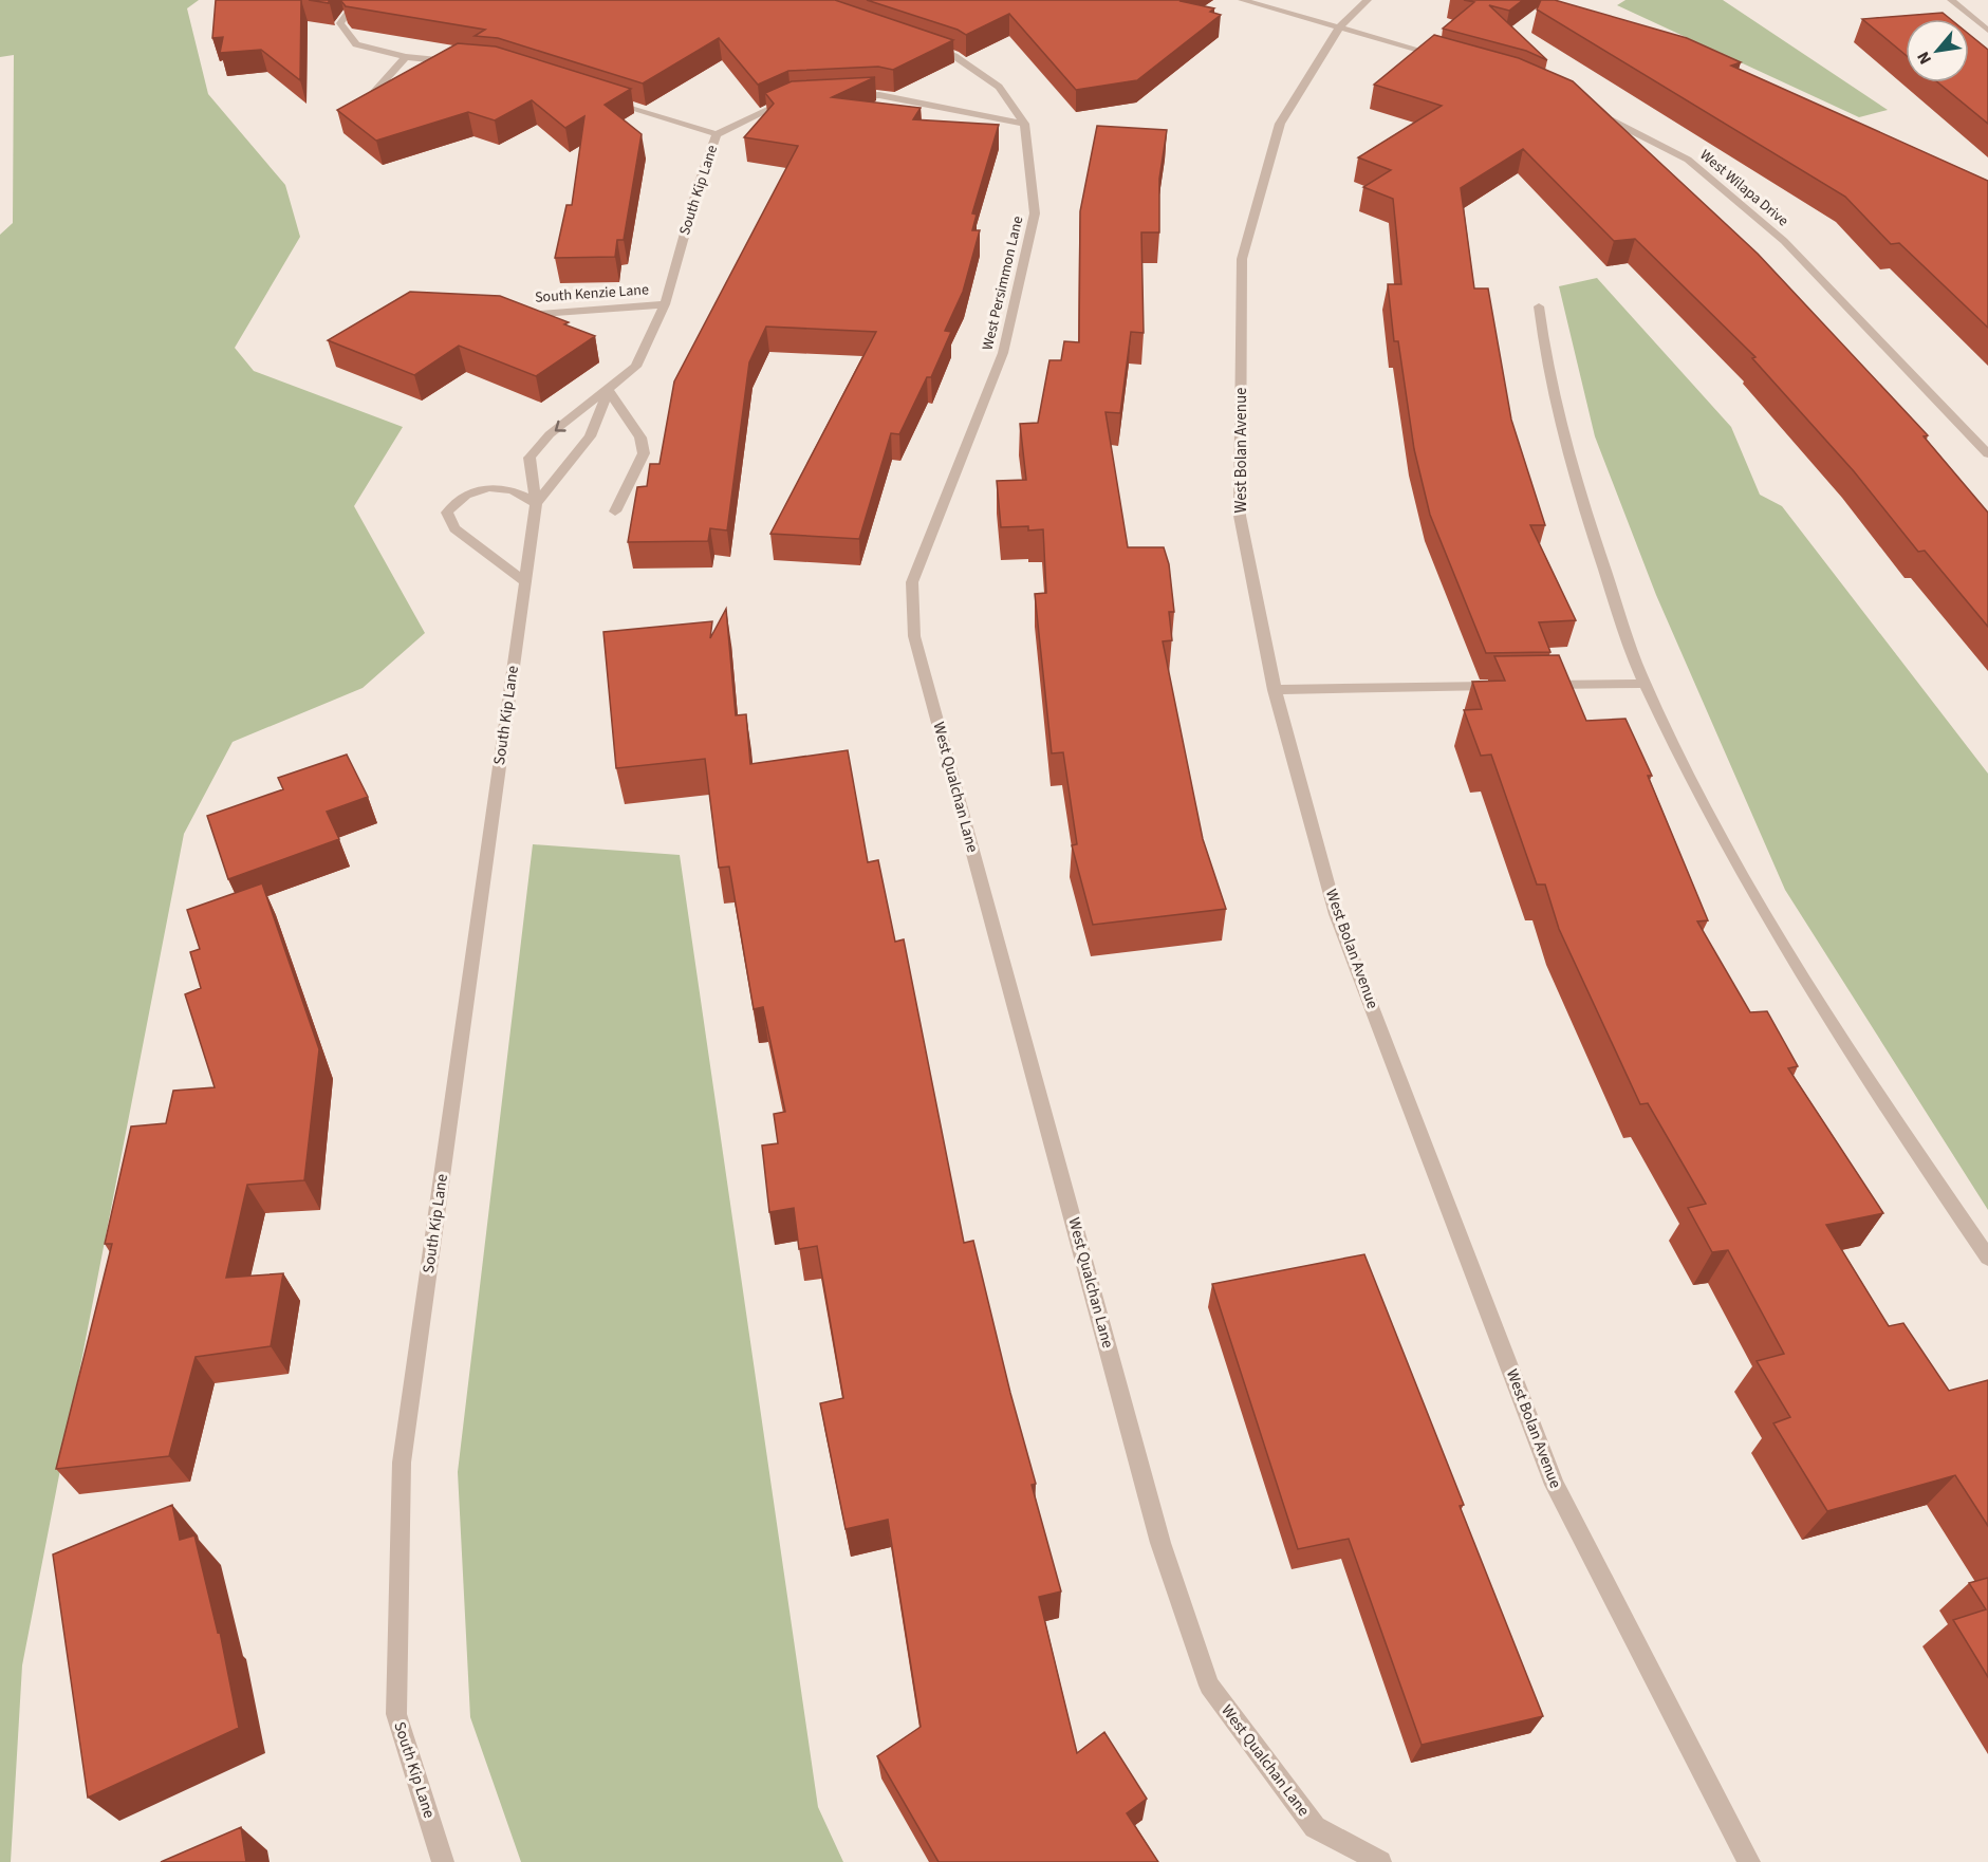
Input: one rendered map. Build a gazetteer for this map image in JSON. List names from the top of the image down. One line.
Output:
{"streets":{"street":["West Wilapa Drive","South Kip Lane","West Persimmon Lane","South Kenzie Lane","West Bolan Avenue","West Qualchan Lane"]},"crossings":[["South Kip Lane","South Kenzie Lane"],["West Persimmon Lane","West Qualchan Lane"]],"north":"bottom left"}
